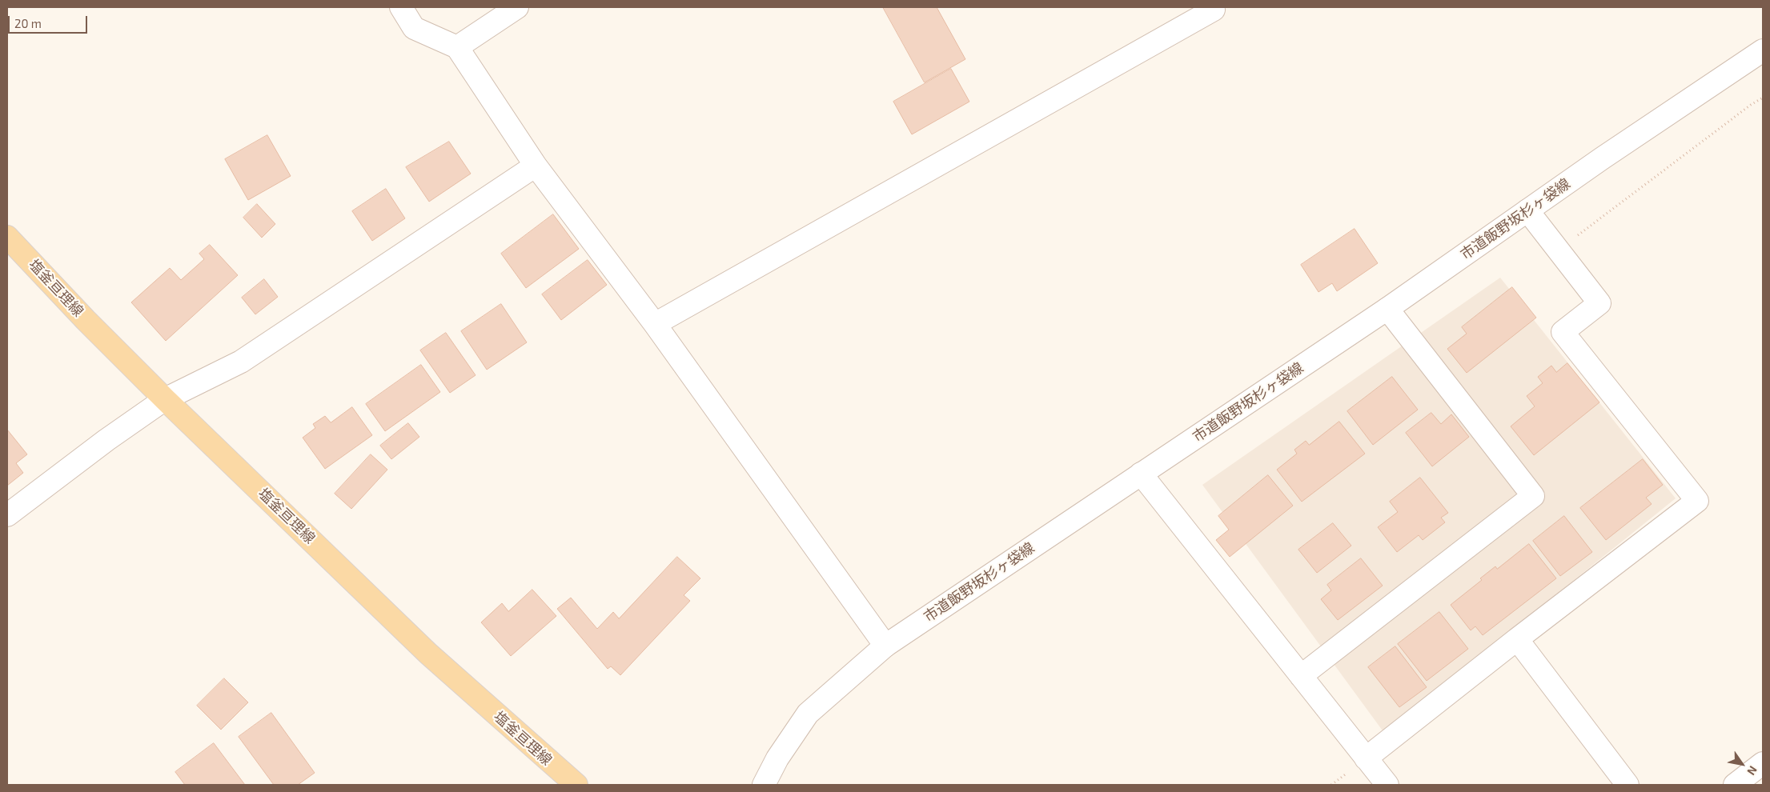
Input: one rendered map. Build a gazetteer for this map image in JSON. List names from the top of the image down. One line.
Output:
{"streets":{"main road":["塩釜亘理線"],"street":["市道飯野坂杉ヶ袋線"]},"scale_bar":"20 m","north":"bottom right"}
